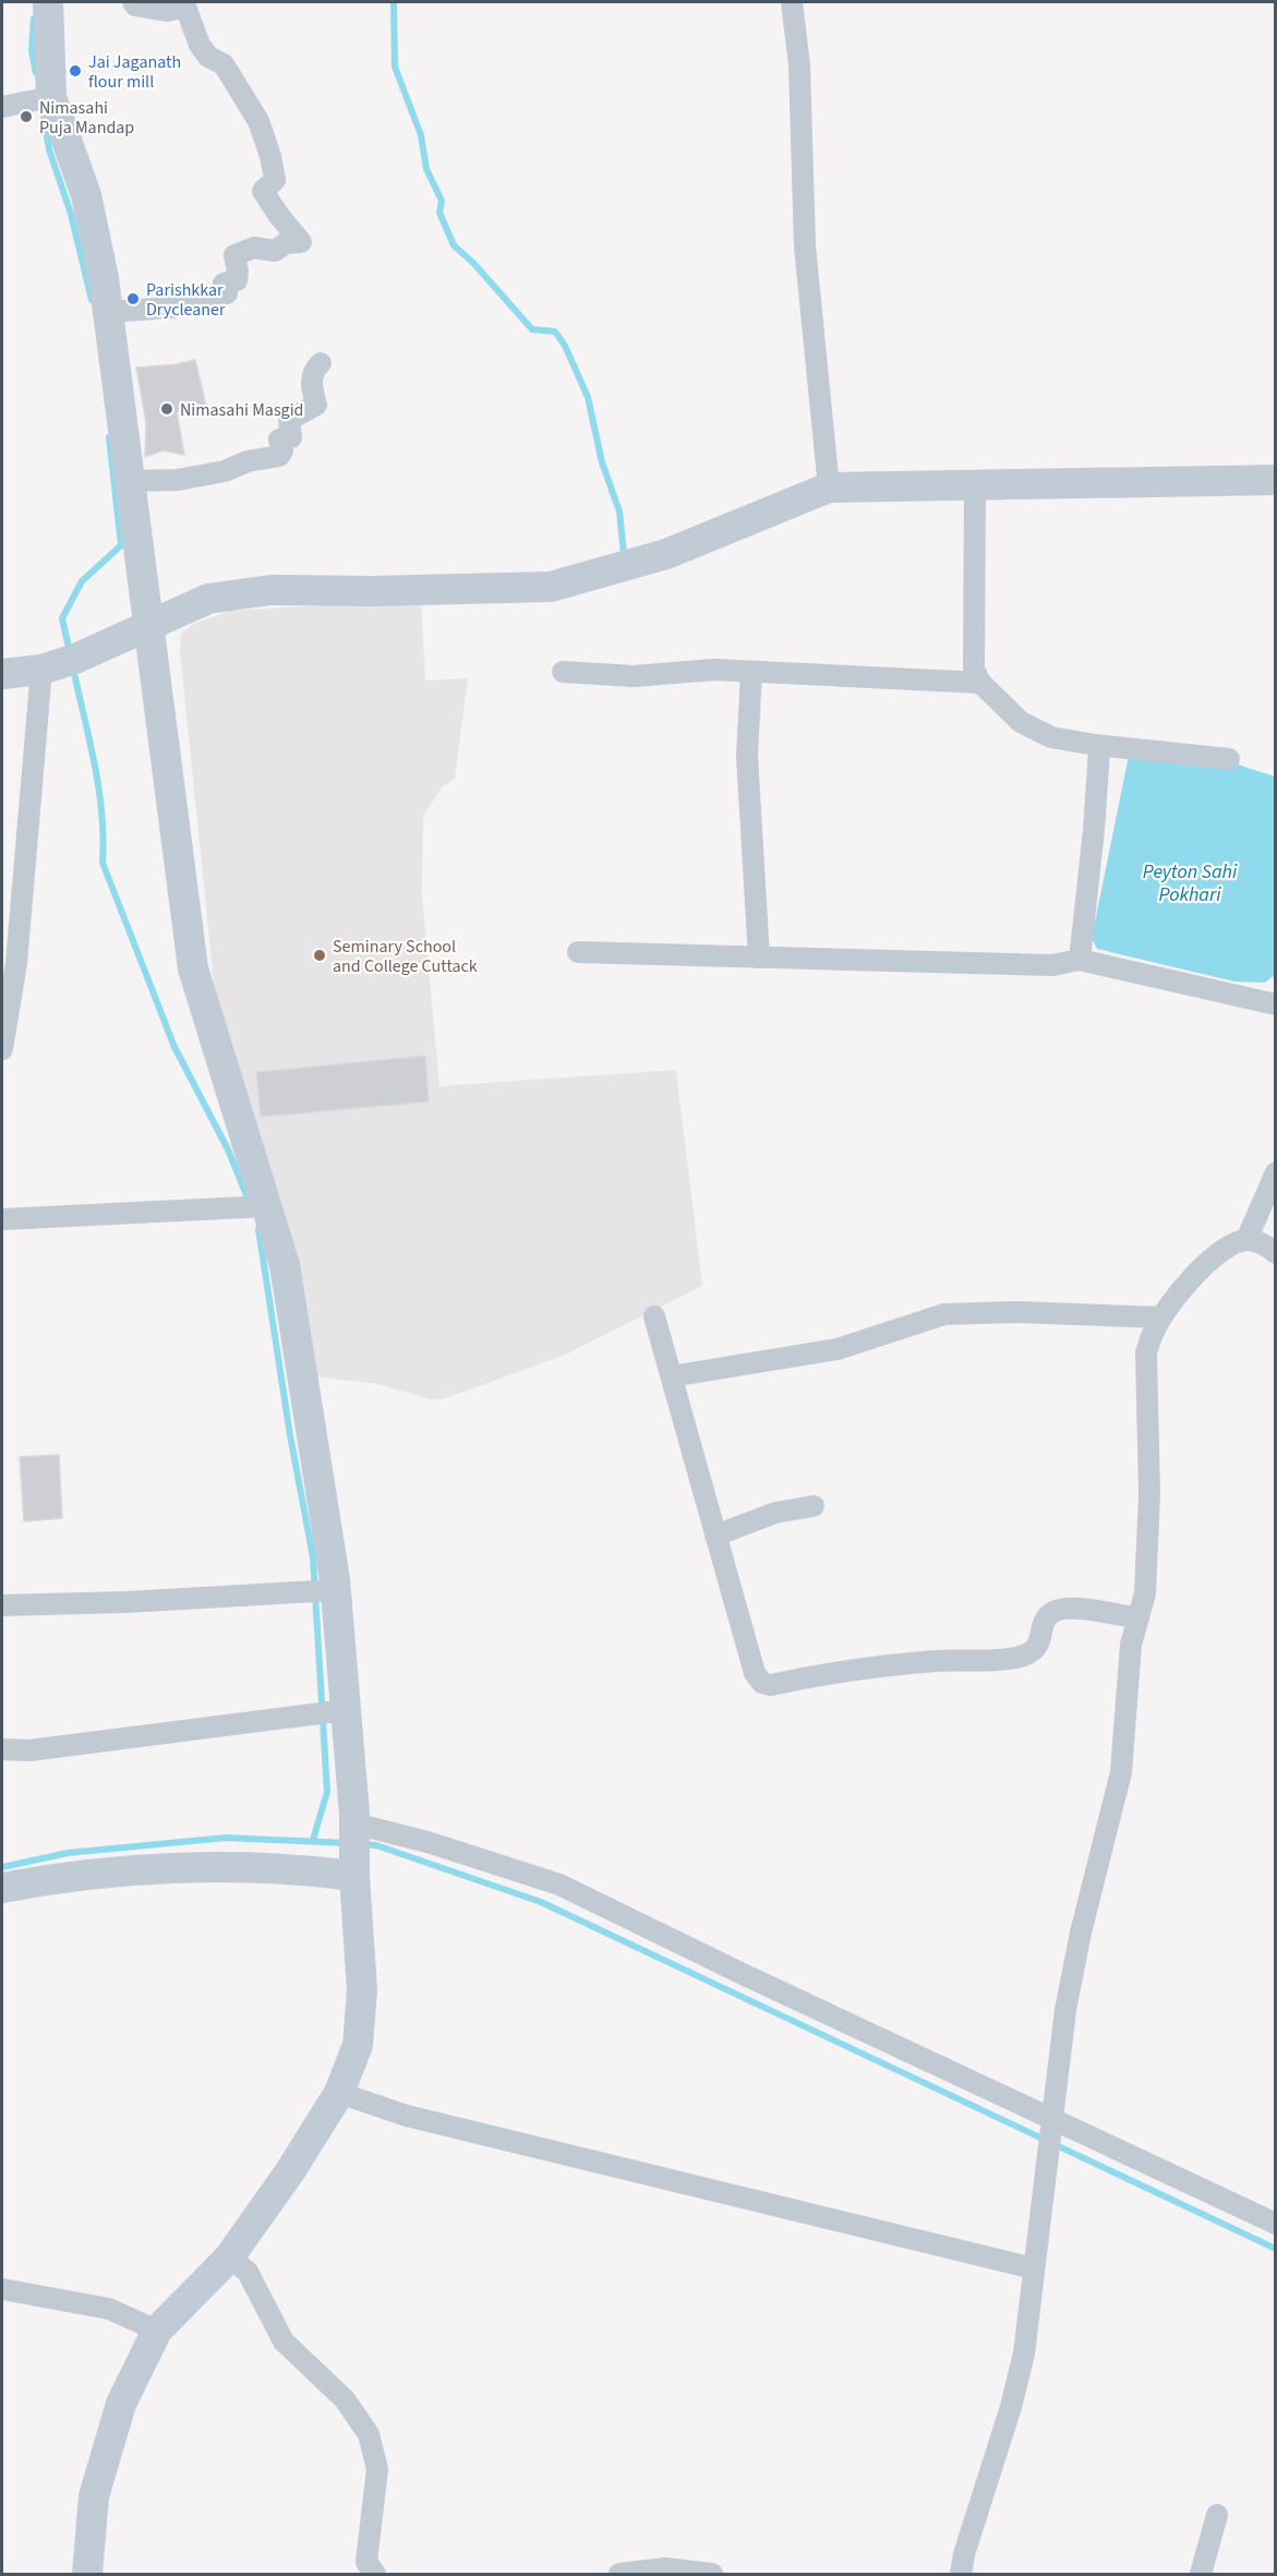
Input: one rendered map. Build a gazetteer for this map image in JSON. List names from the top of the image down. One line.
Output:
{"water":["Peyton Sahi Pokhari"],"places":["Jai Jaganath flour mill","Nimasahi Puja Mandap","Parishkkar Drycleaner","Nimasahi Masgid","Seminary School and College Cuttack"]}
